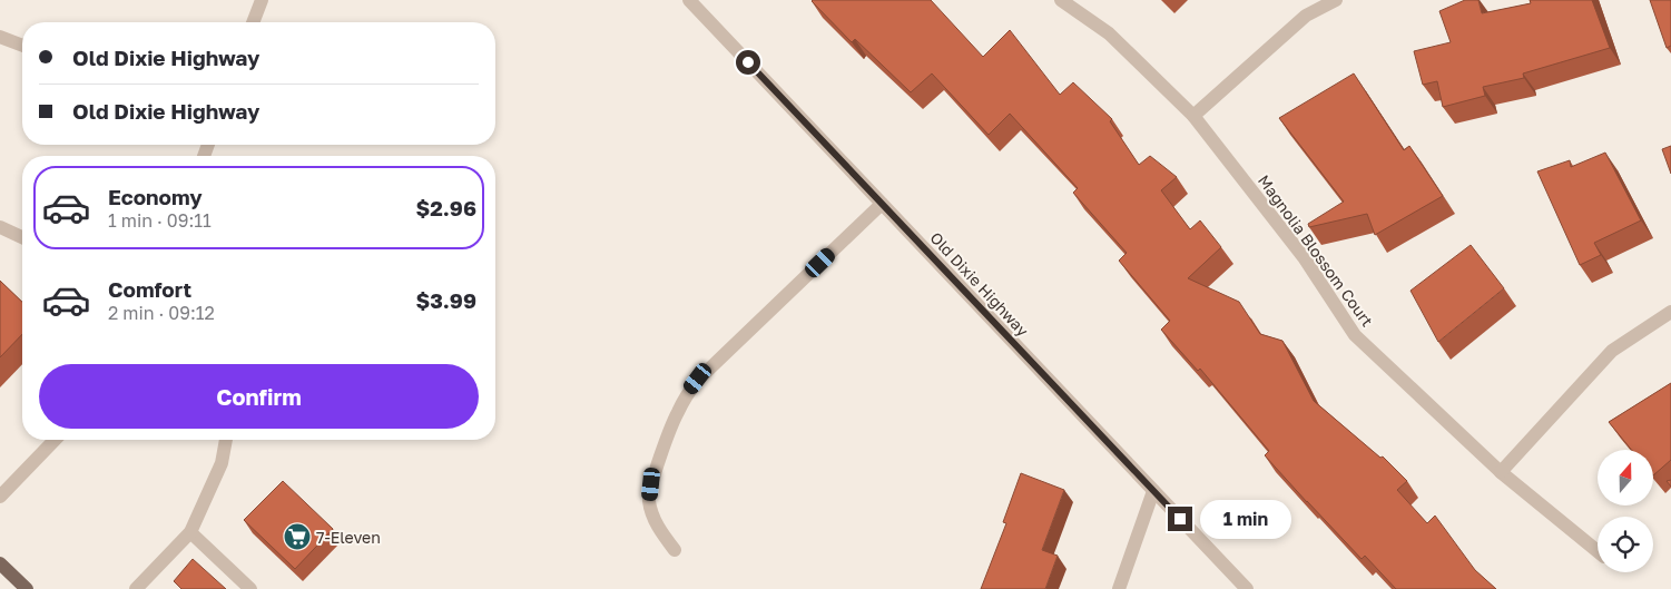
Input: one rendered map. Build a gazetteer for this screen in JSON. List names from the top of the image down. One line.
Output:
{"streets":{"street":["Magnolia Blossom Court","Old Dixie Highway"]},"places":{"supermarket":["7-Eleven"]},"north":"top","page":{"banner":["Old Dixie Highway","Old Dixie Highway"],"list":[{"name":"Economy","note":"1 min · 09:11","value":"$2.96"},{"name":"Comfort","note":"2 min · 09:12","value":"$3.99"}],"buttons":"Confirm","bubble":"1 min"}}
